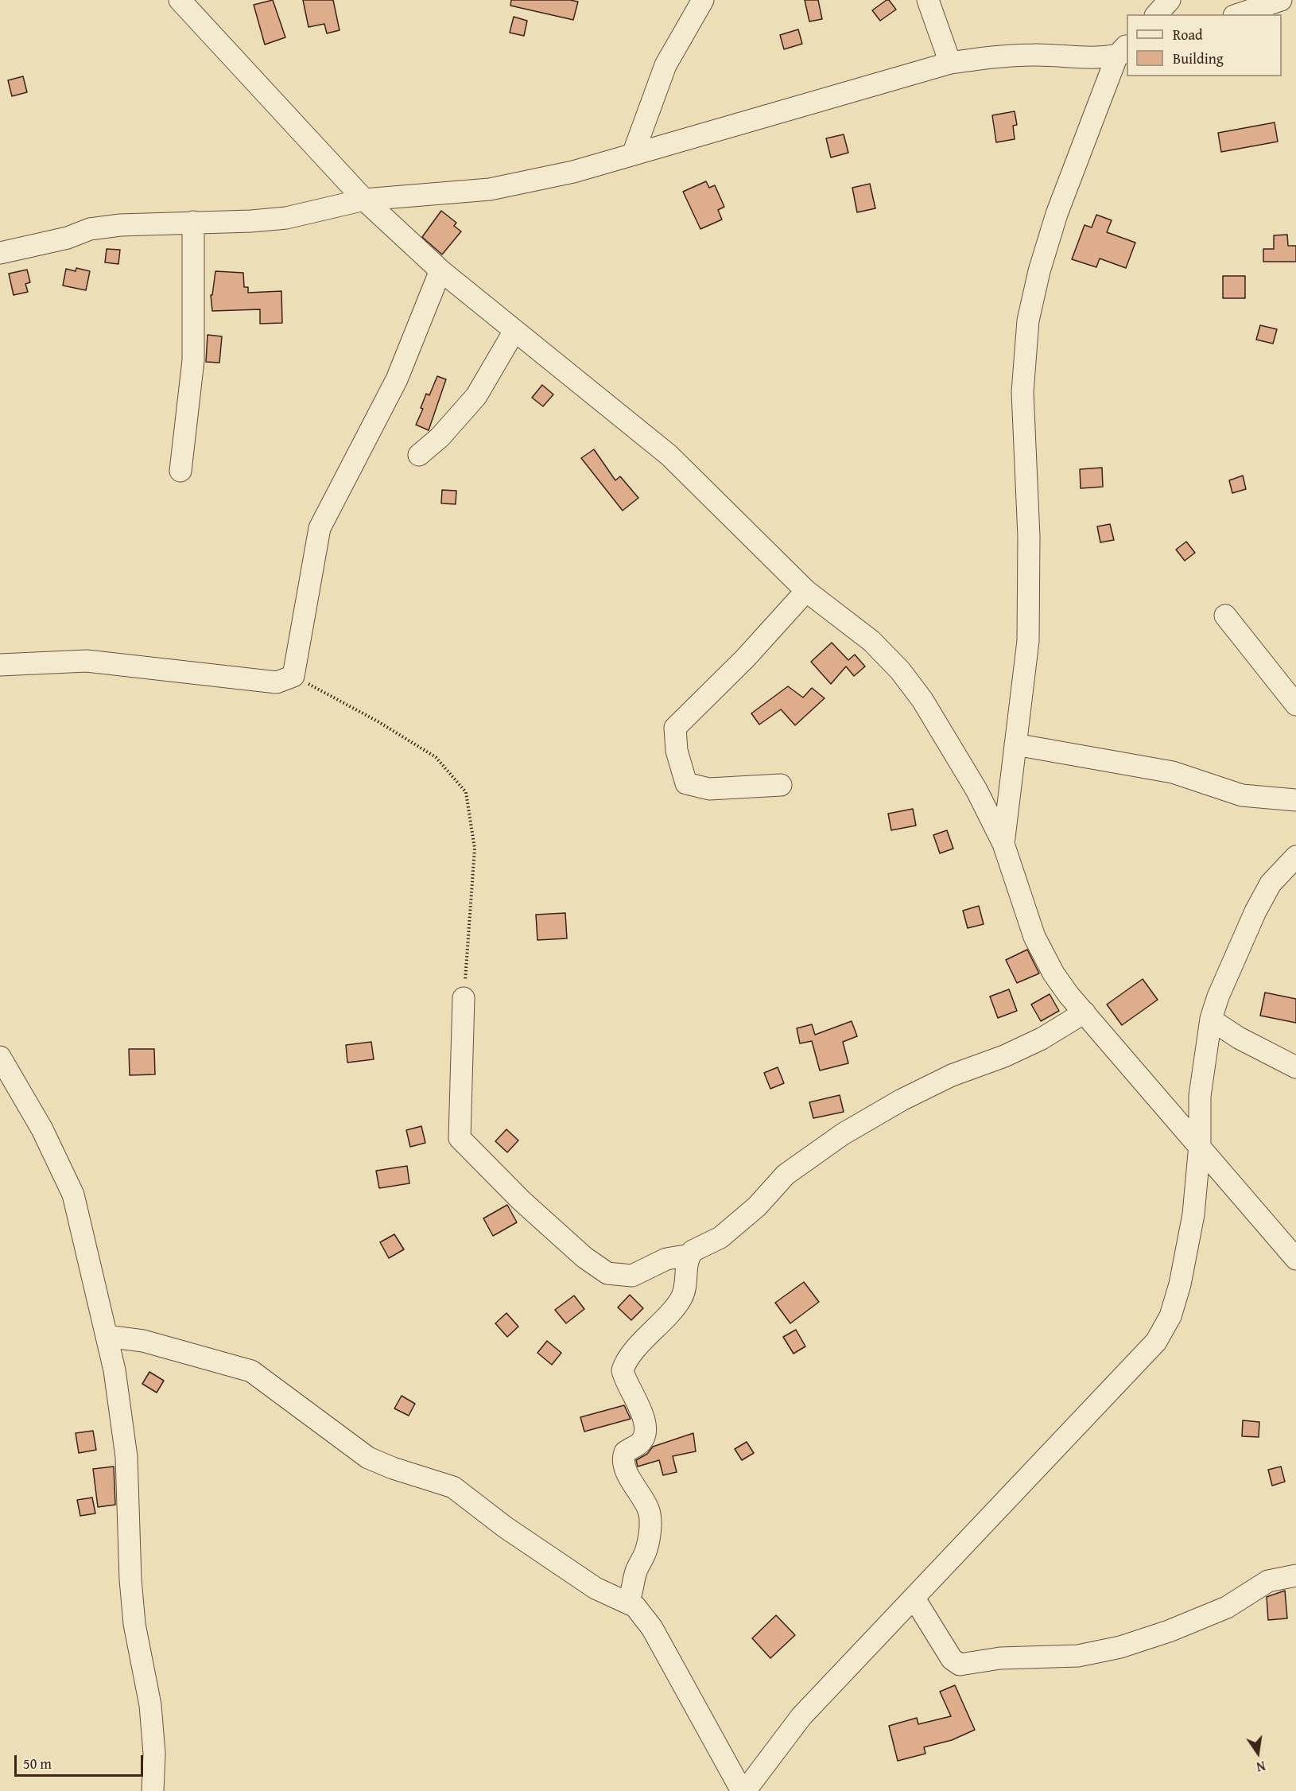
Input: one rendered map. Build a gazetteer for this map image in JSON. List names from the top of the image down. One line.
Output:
{"legend":["Road","Building"],"scale_bar":"50 m","north":"bottom"}
